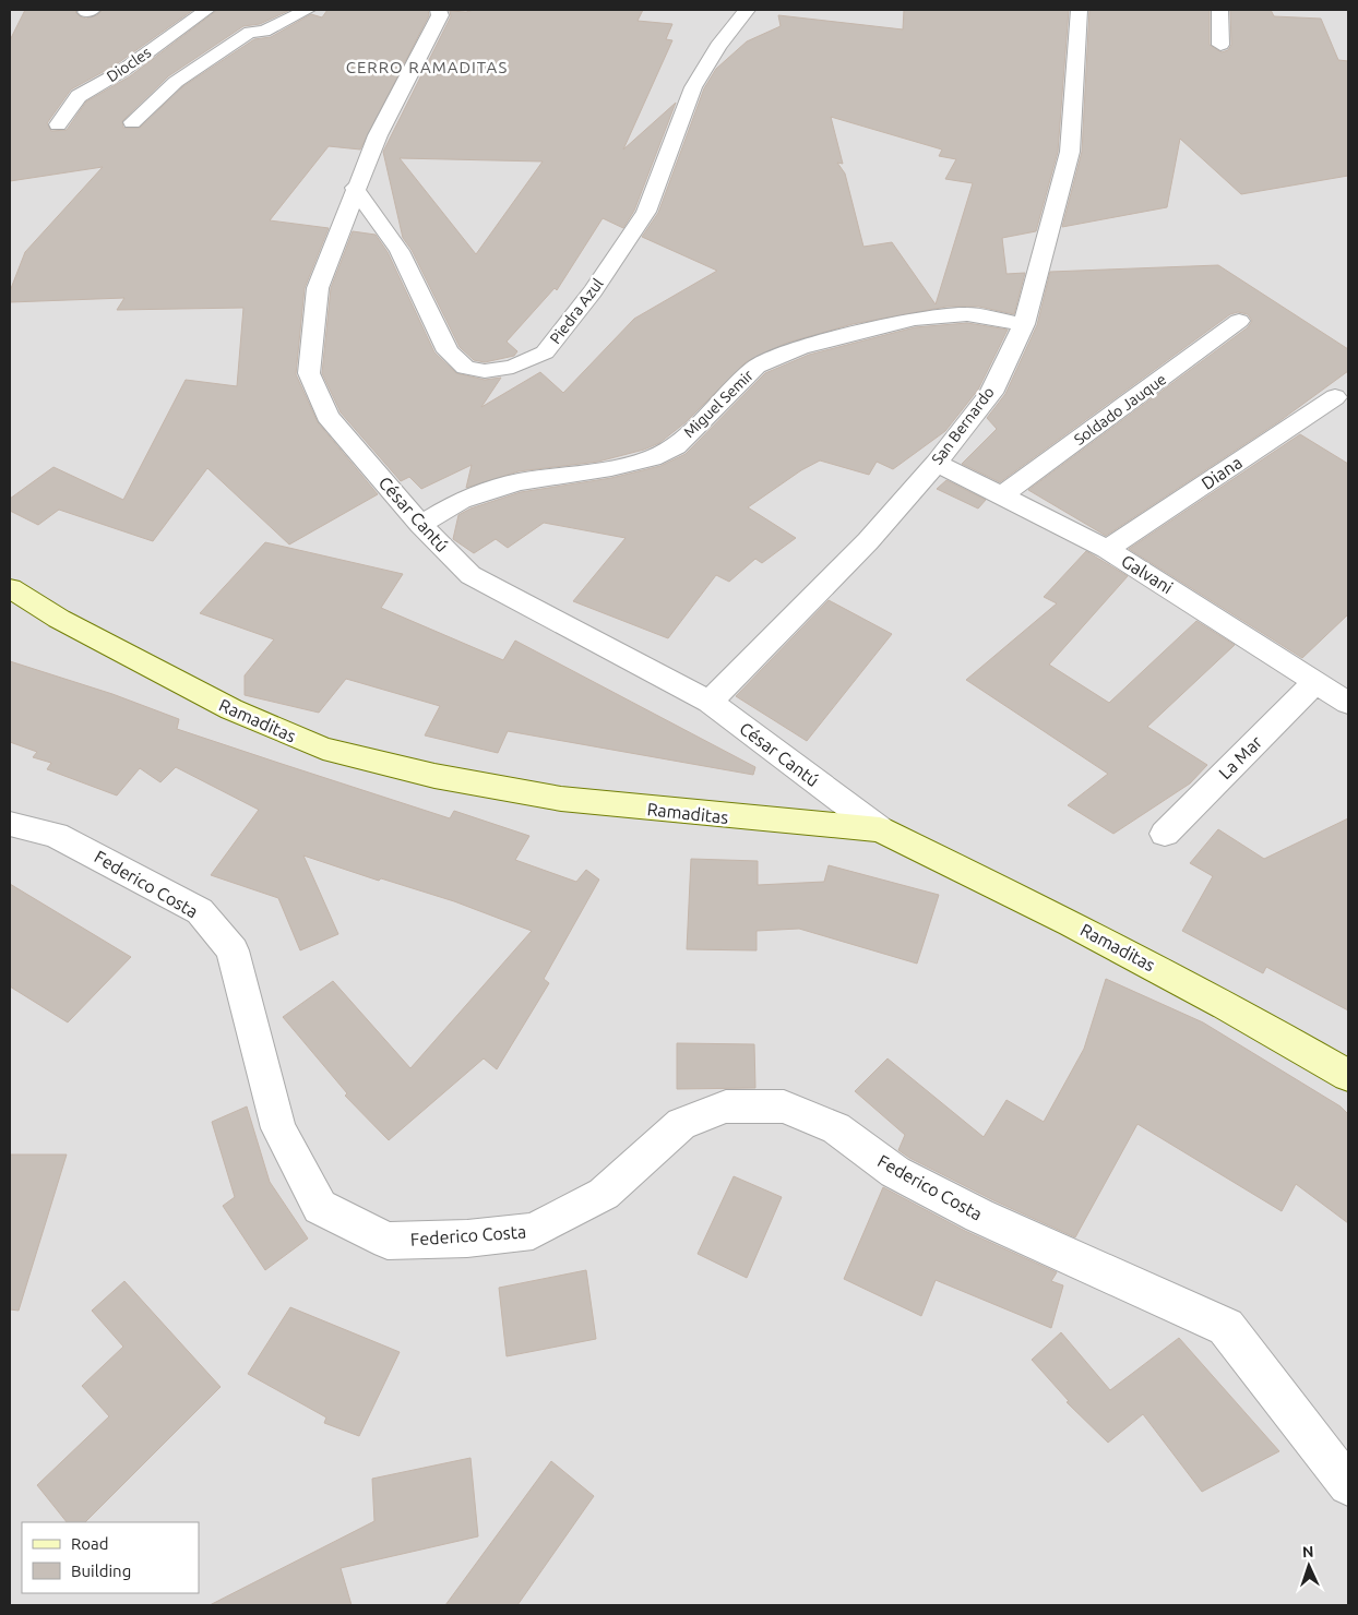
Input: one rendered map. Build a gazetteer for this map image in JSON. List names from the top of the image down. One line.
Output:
{"streets":{"street":["Diocles","Piedra Azul","Miguel Semir","Soldado Jauque","San Bernardo","Diana","César Cantú","Galvani","Ramaditas","La Mar","Federico Costa"]},"crossings":[["Piedra Azul","César Cantú"],["Miguel Semir","San Bernardo"],["Miguel Semir","César Cantú"],["Soldado Jauque","Galvani"],["San Bernardo","César Cantú"],["San Bernardo","Galvani"],["Diana","Galvani"],["César Cantú","Ramaditas"],["Galvani","La Mar"]],"districts":["CERRO RAMADITAS"],"legend":["Road","Building"],"north":"top"}
